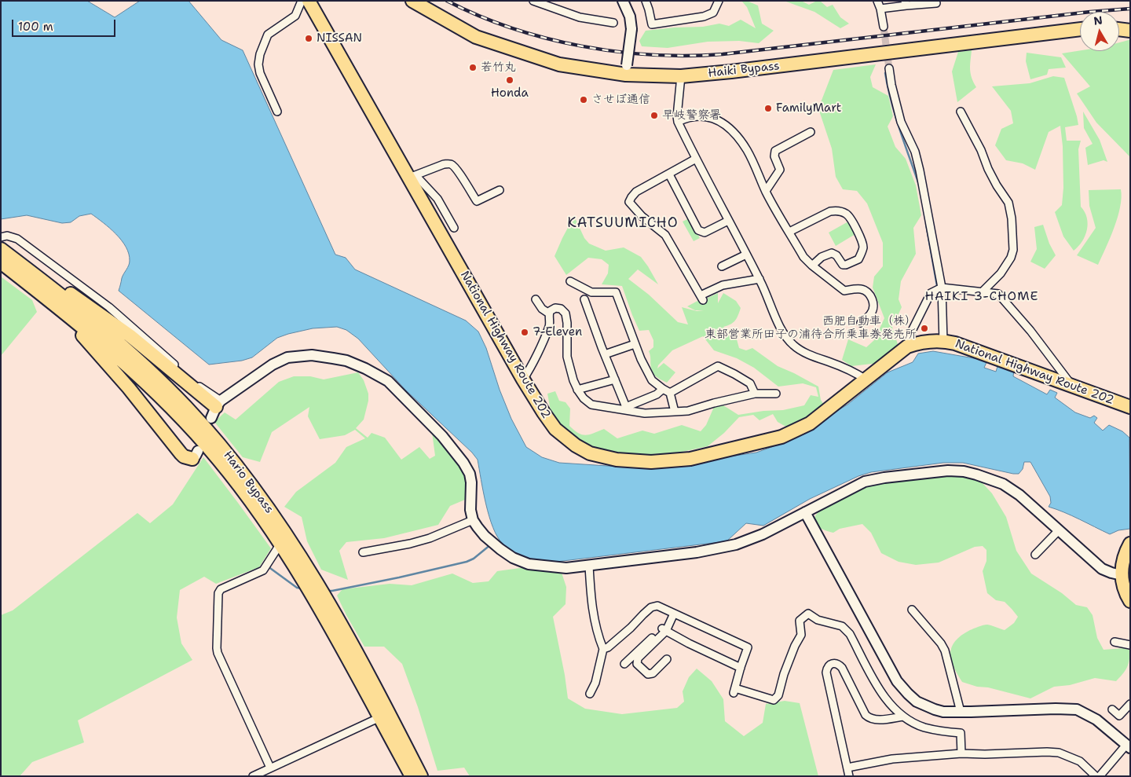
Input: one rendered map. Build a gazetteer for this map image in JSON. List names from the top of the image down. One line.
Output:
{"streets":{"highway":["Haiki Bypass","National Highway Route 202","Hario Bypass"]},"districts":["KATSUUMICHO","HAIKI 3-CHOME"],"places":["NISSAN","若竹丸","Honda","させぼ通信","FamilyMart","早岐警察署","西肥自動車（株） 東部営業所田子の浦待合所乗車券発売所","7-Eleven"],"scale_bar":"100 m","north":"top"}
